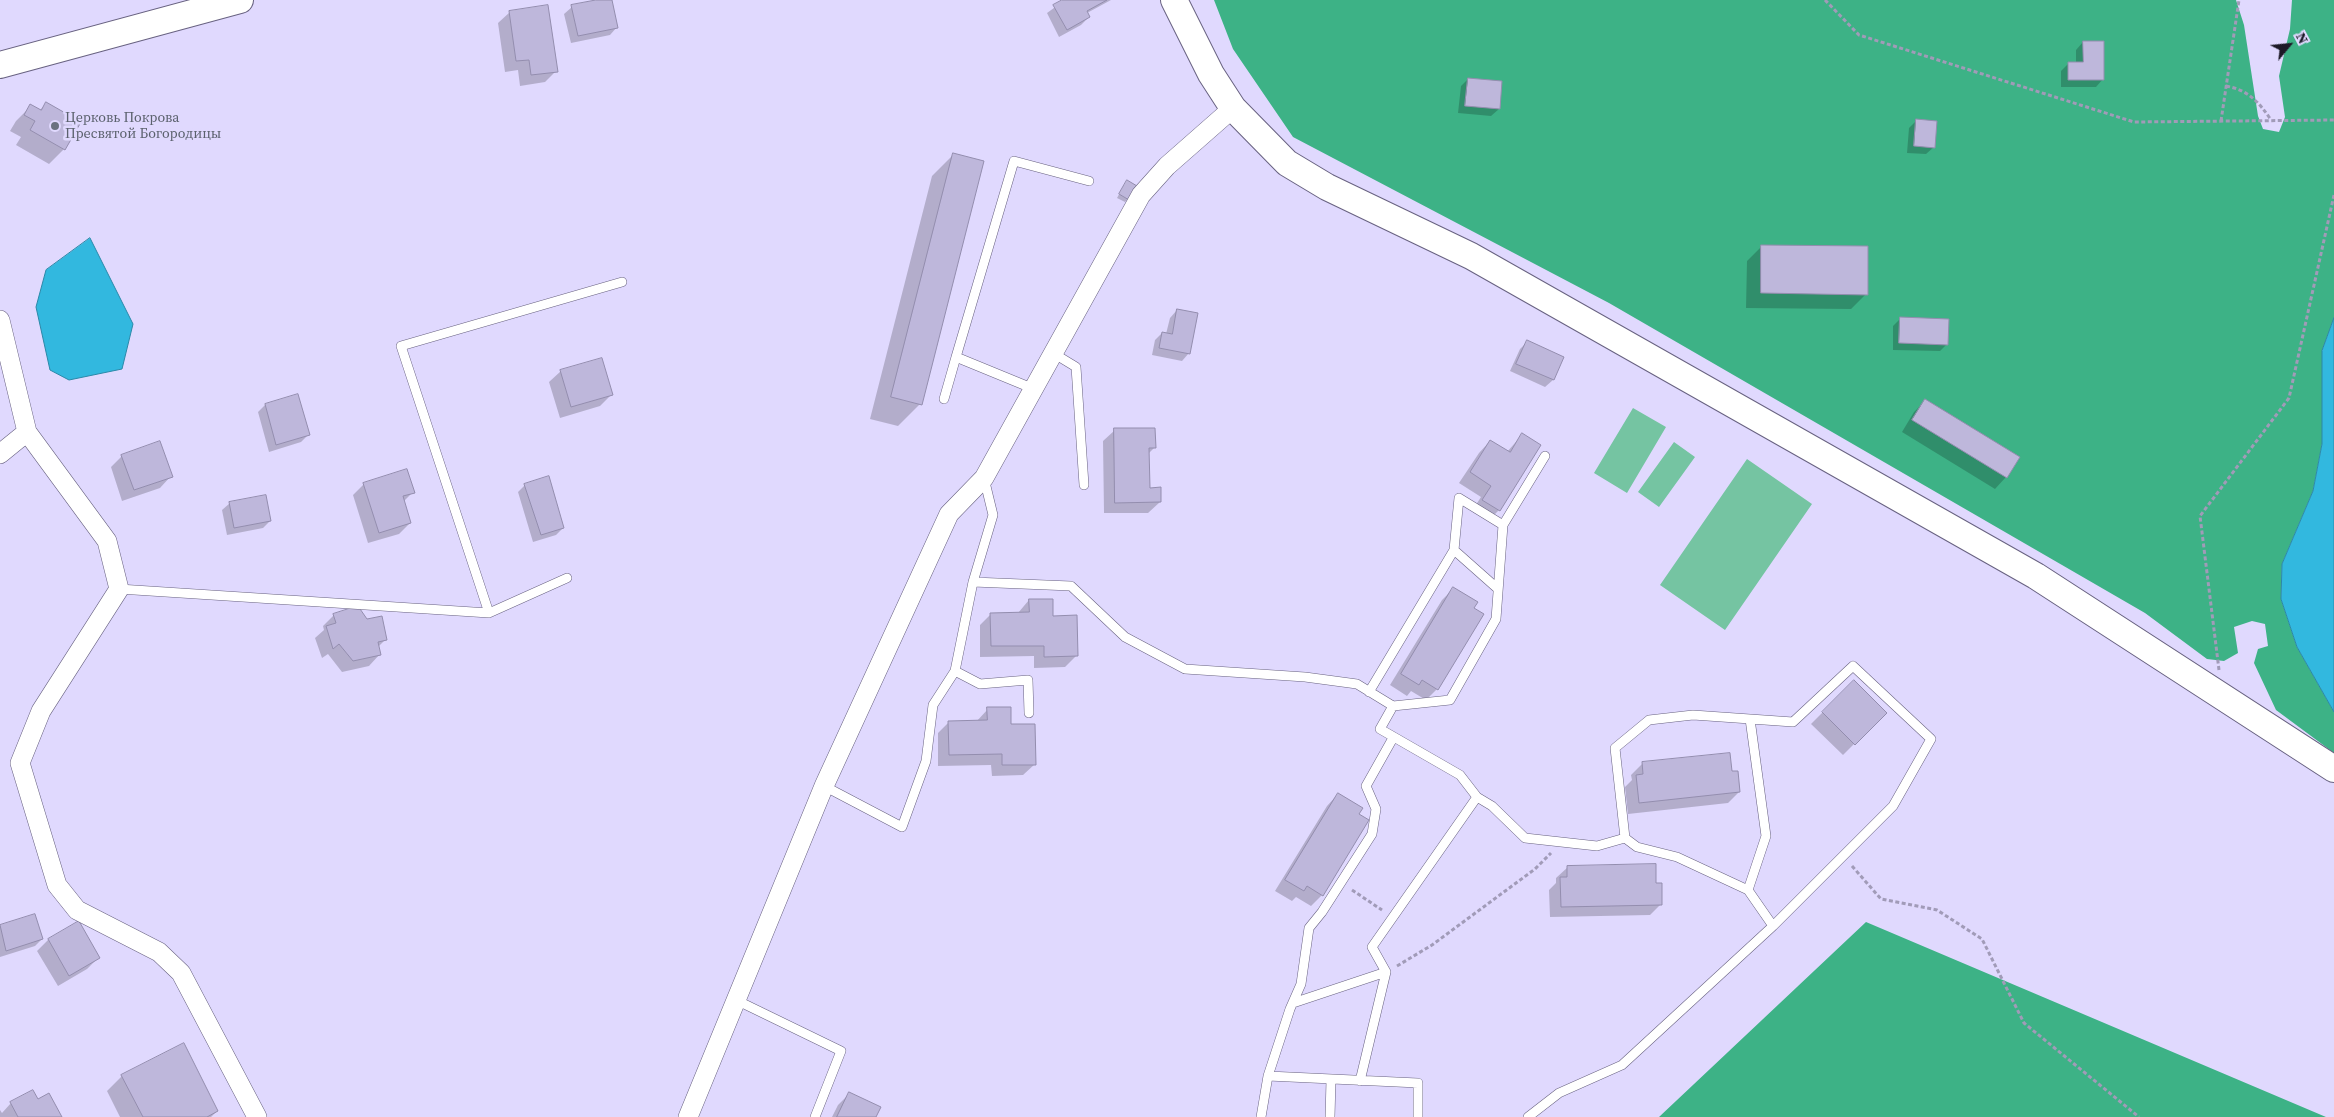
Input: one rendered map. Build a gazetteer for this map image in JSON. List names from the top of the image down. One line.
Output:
{"places":["Церковь Покрова Пресвятой Богородицы"],"north":"top right"}
